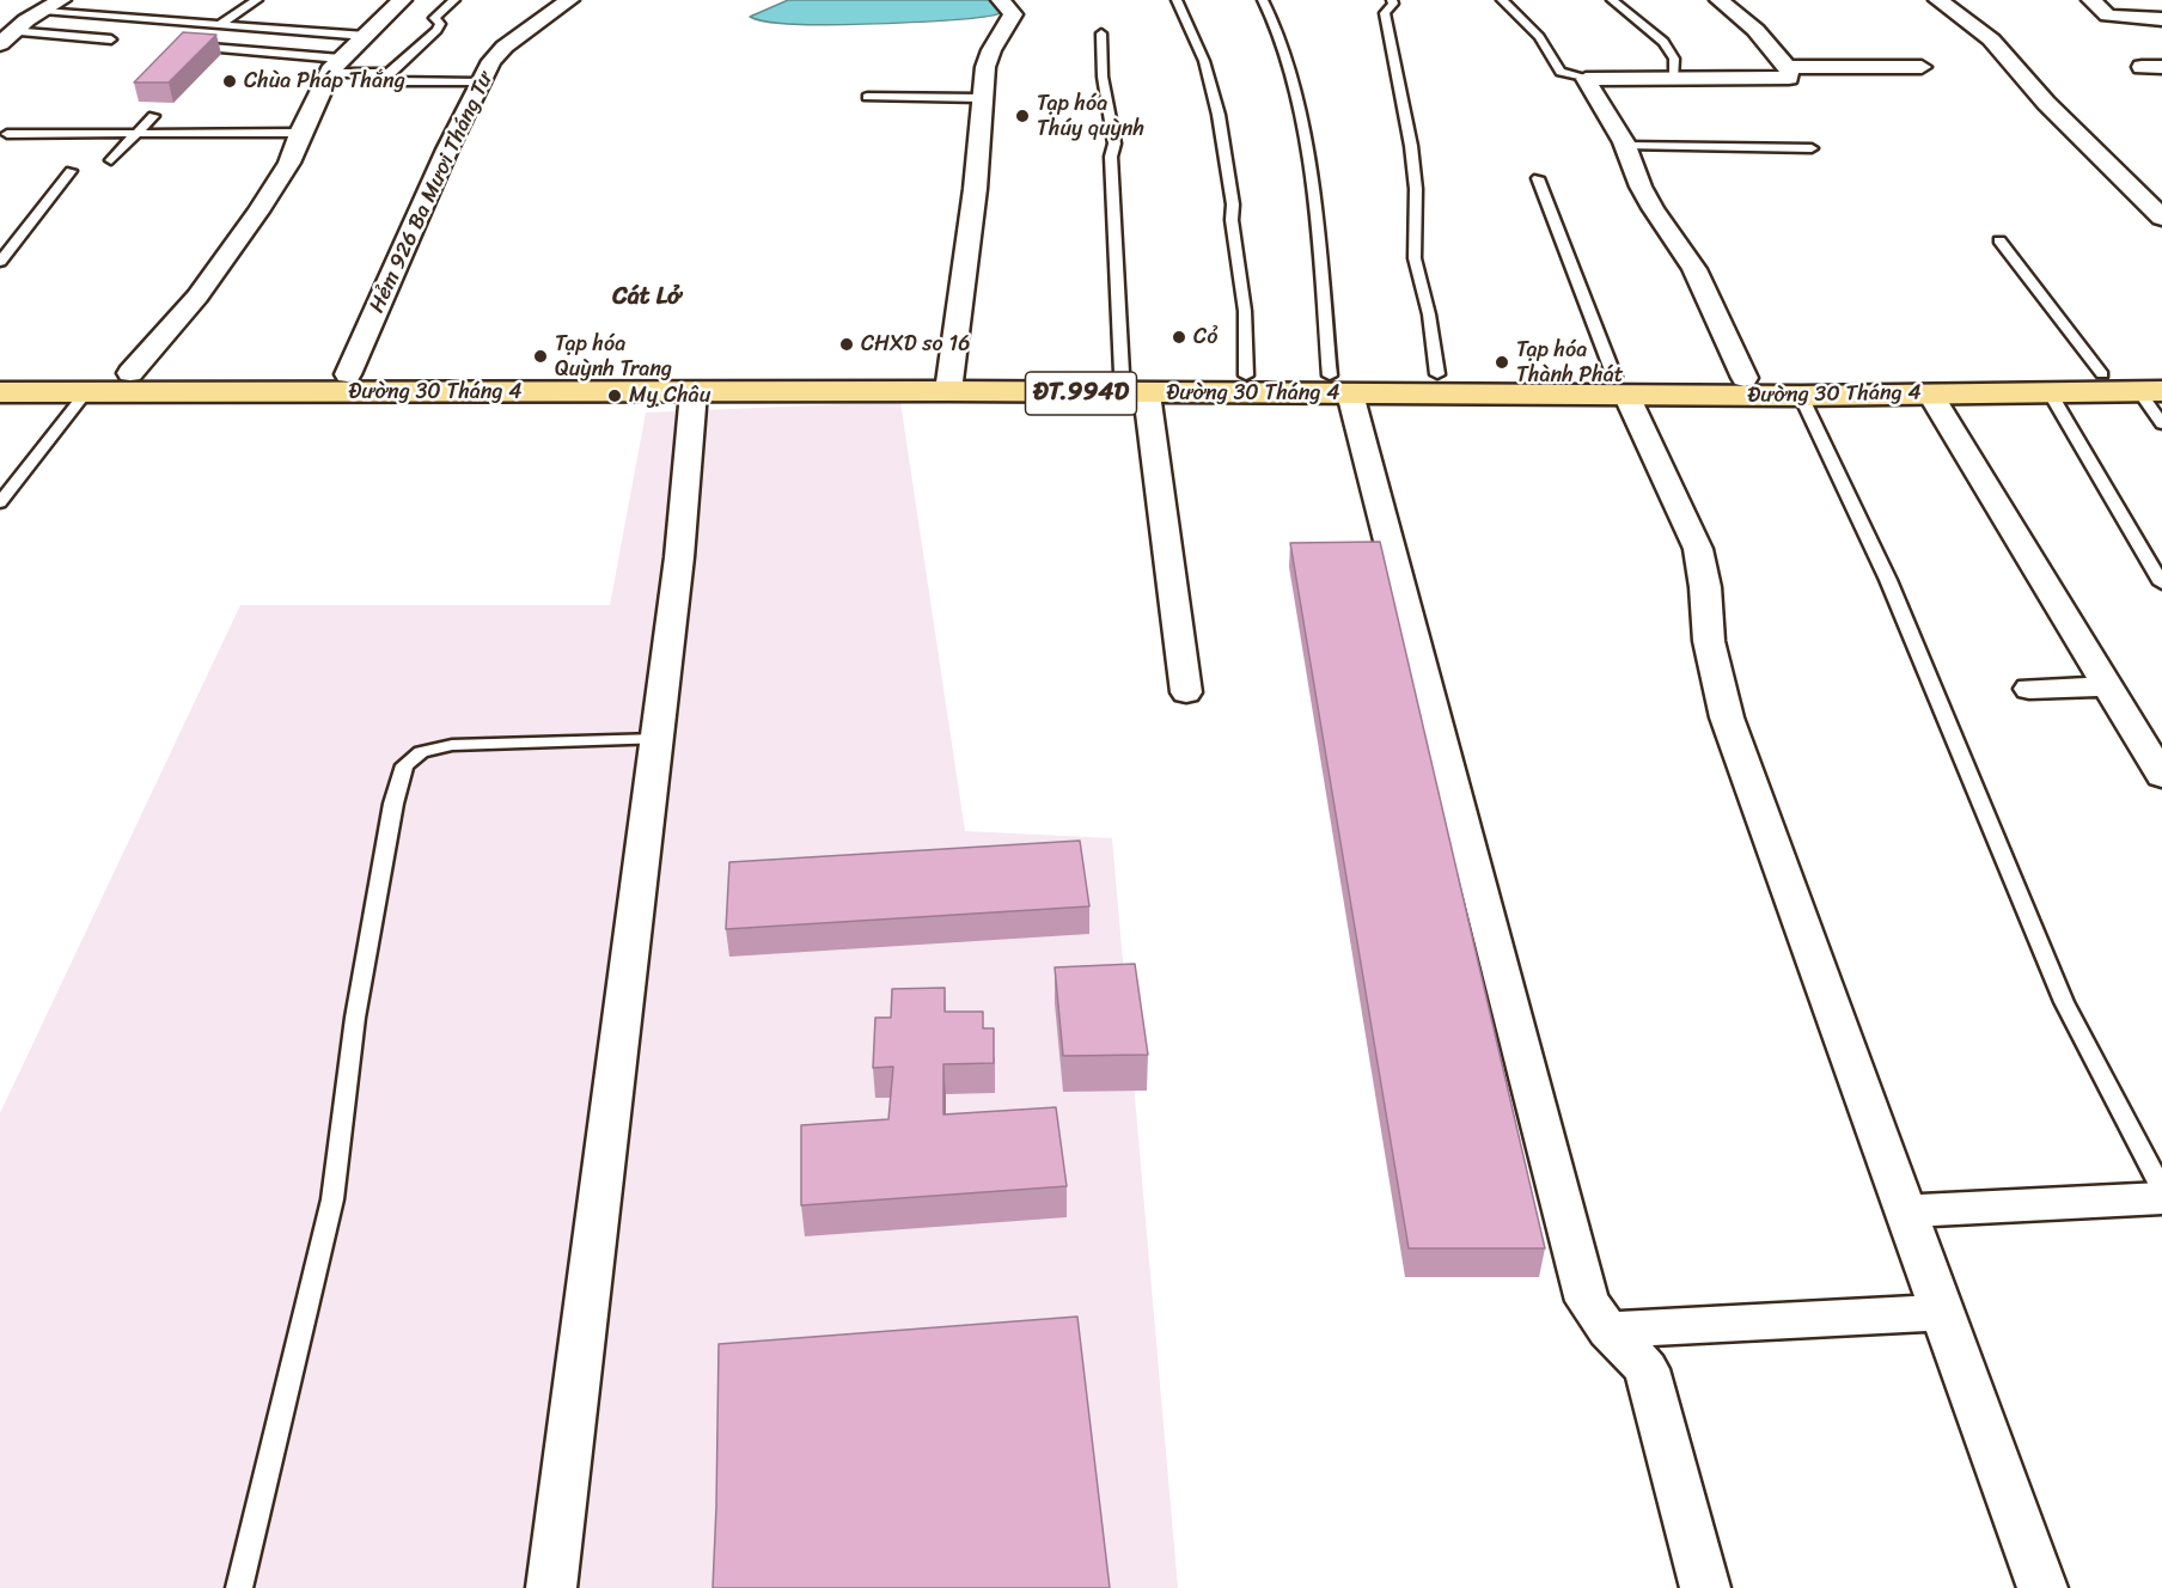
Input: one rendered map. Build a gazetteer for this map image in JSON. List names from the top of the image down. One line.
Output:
{"streets":{"main road":["Đường 30 Tháng 4","ĐT.994D"],"street":["Hẻm 926 Ba Mươi Tháng Tư"]},"crossings":[["Hẻm 926 Ba Mươi Tháng Tư","Đường 30 Tháng 4"]],"districts":["Cát Lở"],"places":["Chùa Pháp Thắng","Tạp hóa Thúy quỳnh","Cỏ","CHXD so 16","Tạp hóa Quỳnh Trang","Tạp hóa Thành Phát","Mỵ Châu"]}
